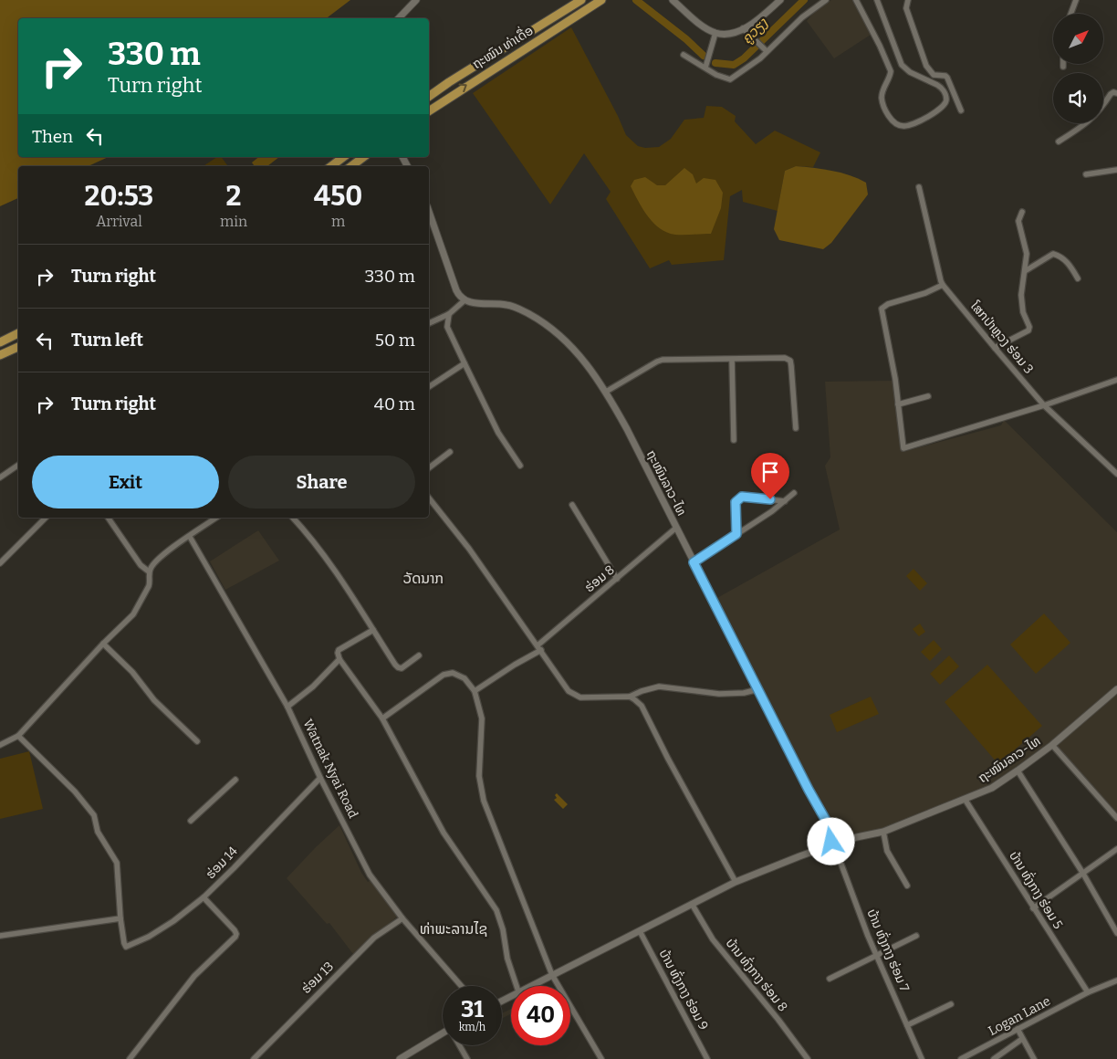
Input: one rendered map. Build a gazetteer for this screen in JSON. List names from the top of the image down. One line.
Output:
{"streets":{"main road":["ຖະໝົນ ທ່າເດື່ອ"],"street":["ໂສກປ່າຫຼວງ ຮ່ອມ 3","ຖະໜົນລາວ-ໄທ","ຮ່ອມ 8","Watnak Nyai Road","ຮ່ອມ 14","ບ້ານ ທົ່ງກາງ ຮ່ອມ 5","ບ້ານ ທົ່ງກາງ ຮ່ອມ 7","ບ້ານ ທົ່ງກາງ ຮ່ອມ 8","ຮ່ອມ 13","ບ້ານ ທົ່ງກາງ ຮ່ອມ 9","Logan Lane"]},"crossings":[["ຖະໜົນລາວ-ໄທ","ຮ່ອມ 8"],["ຖະໜົນລາວ-ໄທ","ບ້ານ ທົ່ງກາງ ຮ່ອມ 5"],["ຖະໜົນລາວ-ໄທ","ບ້ານ ທົ່ງກາງ ຮ່ອມ 7"],["Watnak Nyai Road","ຮ່ອມ 14"],["Watnak Nyai Road","ຮ່ອມ 13"],["ບ້ານ ທົ່ງກາງ ຮ່ອມ 5","Logan Lane"]],"districts":["ວັດນາກ","ທ່າພະລານໄຊ"],"water":["ຄູວຽງ"],"north":"top right","page":{"turn":["330 m","Turn right"],"then":"Then","eta":["20:53","Arrival","2","min","450","m"],"list":[{"name":"Turn right","value":"330 m"},{"name":"Turn left","value":"50 m"},{"name":"Turn right","value":"40 m"}],"buttons":["Exit","Share"],"speed":"31 km/h","limit":"40"}}
